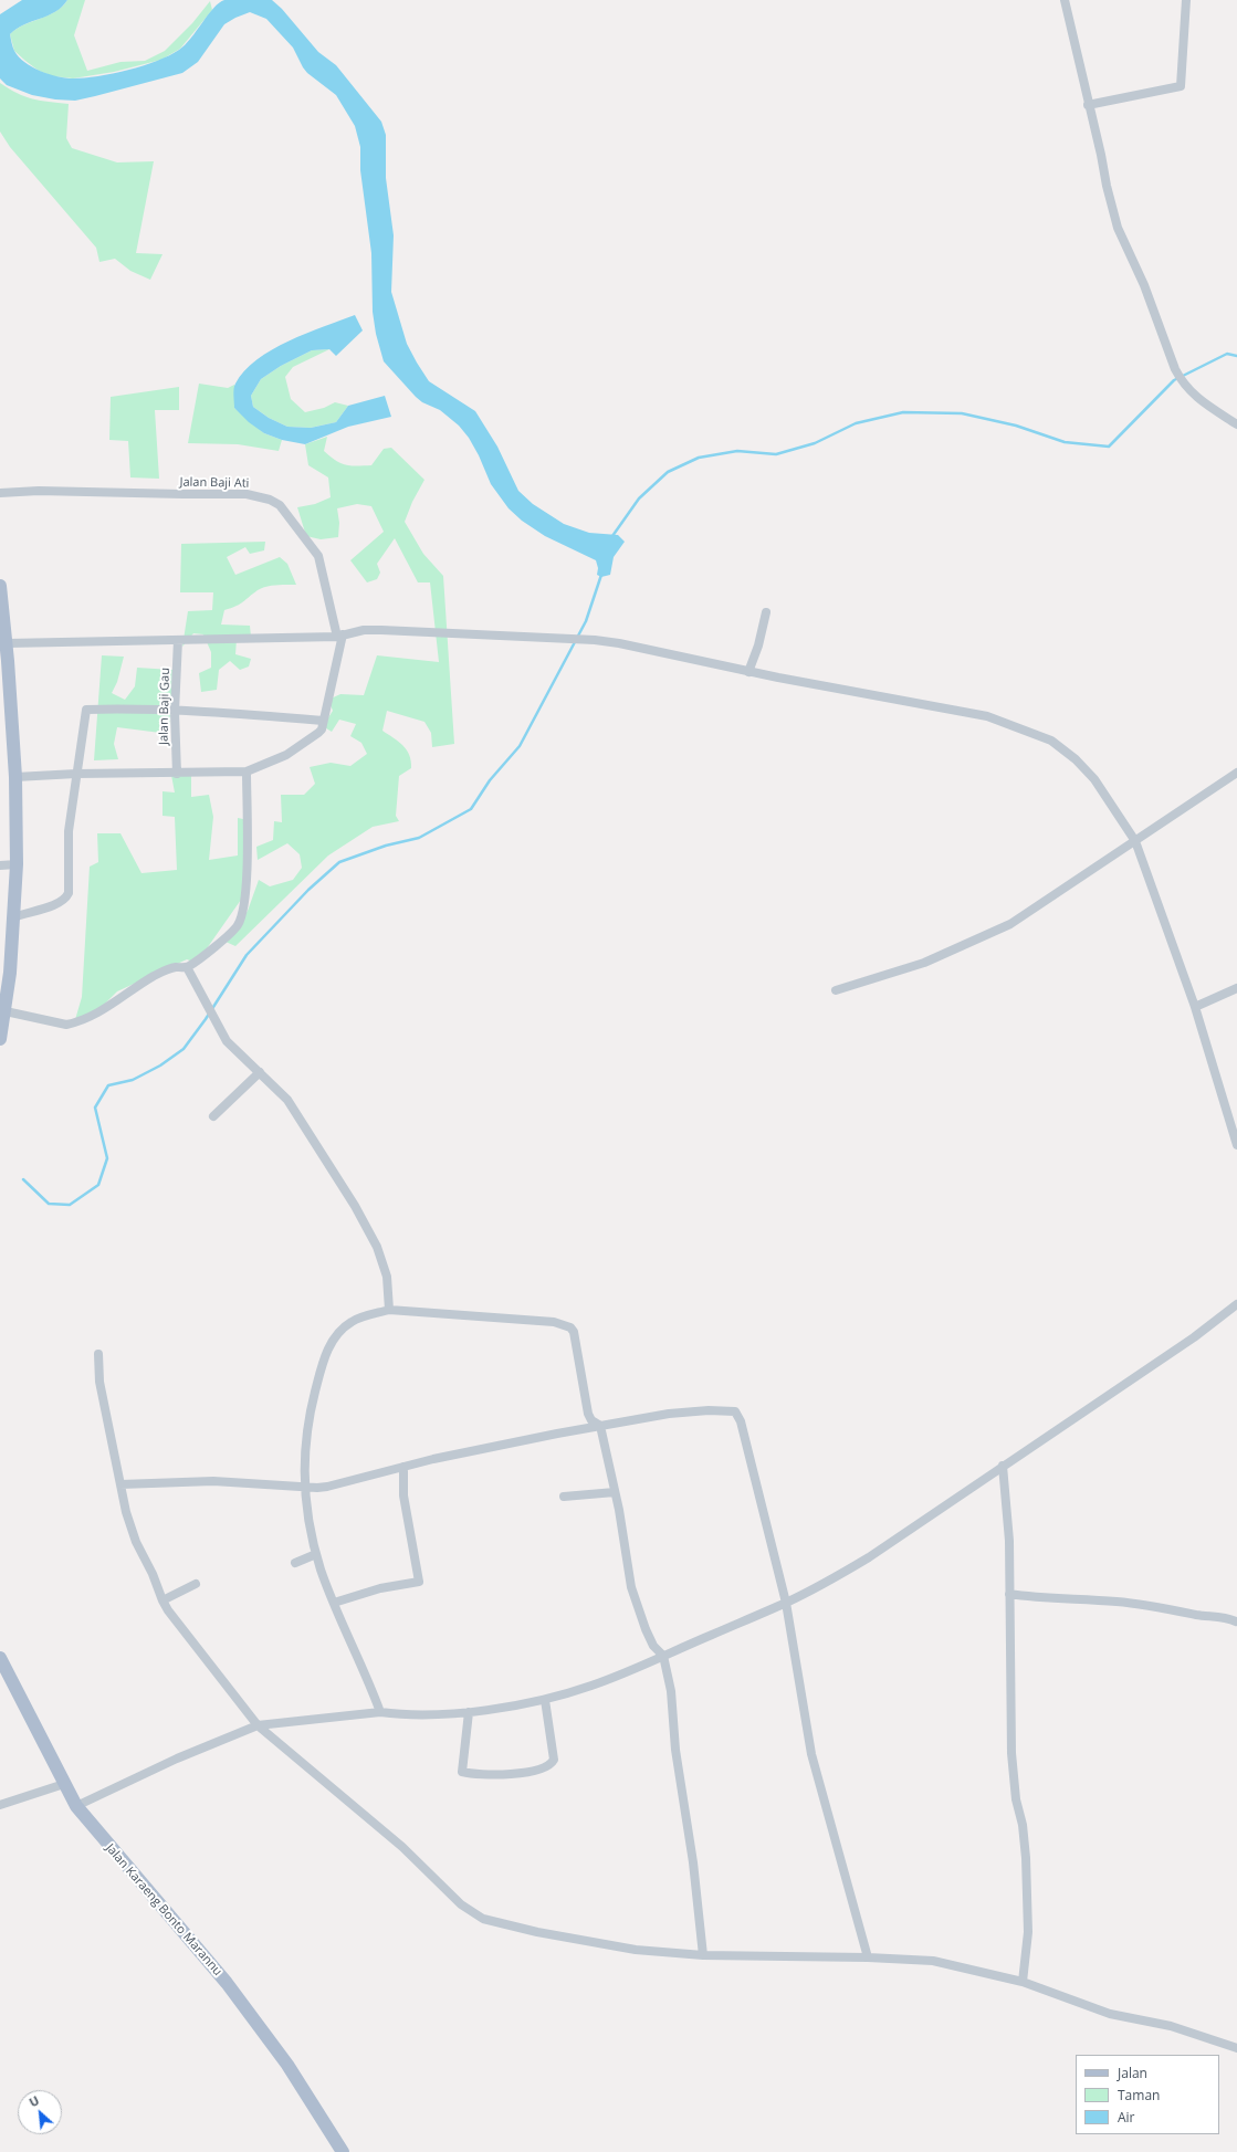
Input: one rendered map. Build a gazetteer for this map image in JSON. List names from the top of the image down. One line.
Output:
{"streets":{"main road":["Jalan Karaeng Bonto Marannu"],"street":["Jalan Baji Ati","Jalan Baji Gau"]},"legend":["Jalan","Taman","Air"],"north":"top left"}
